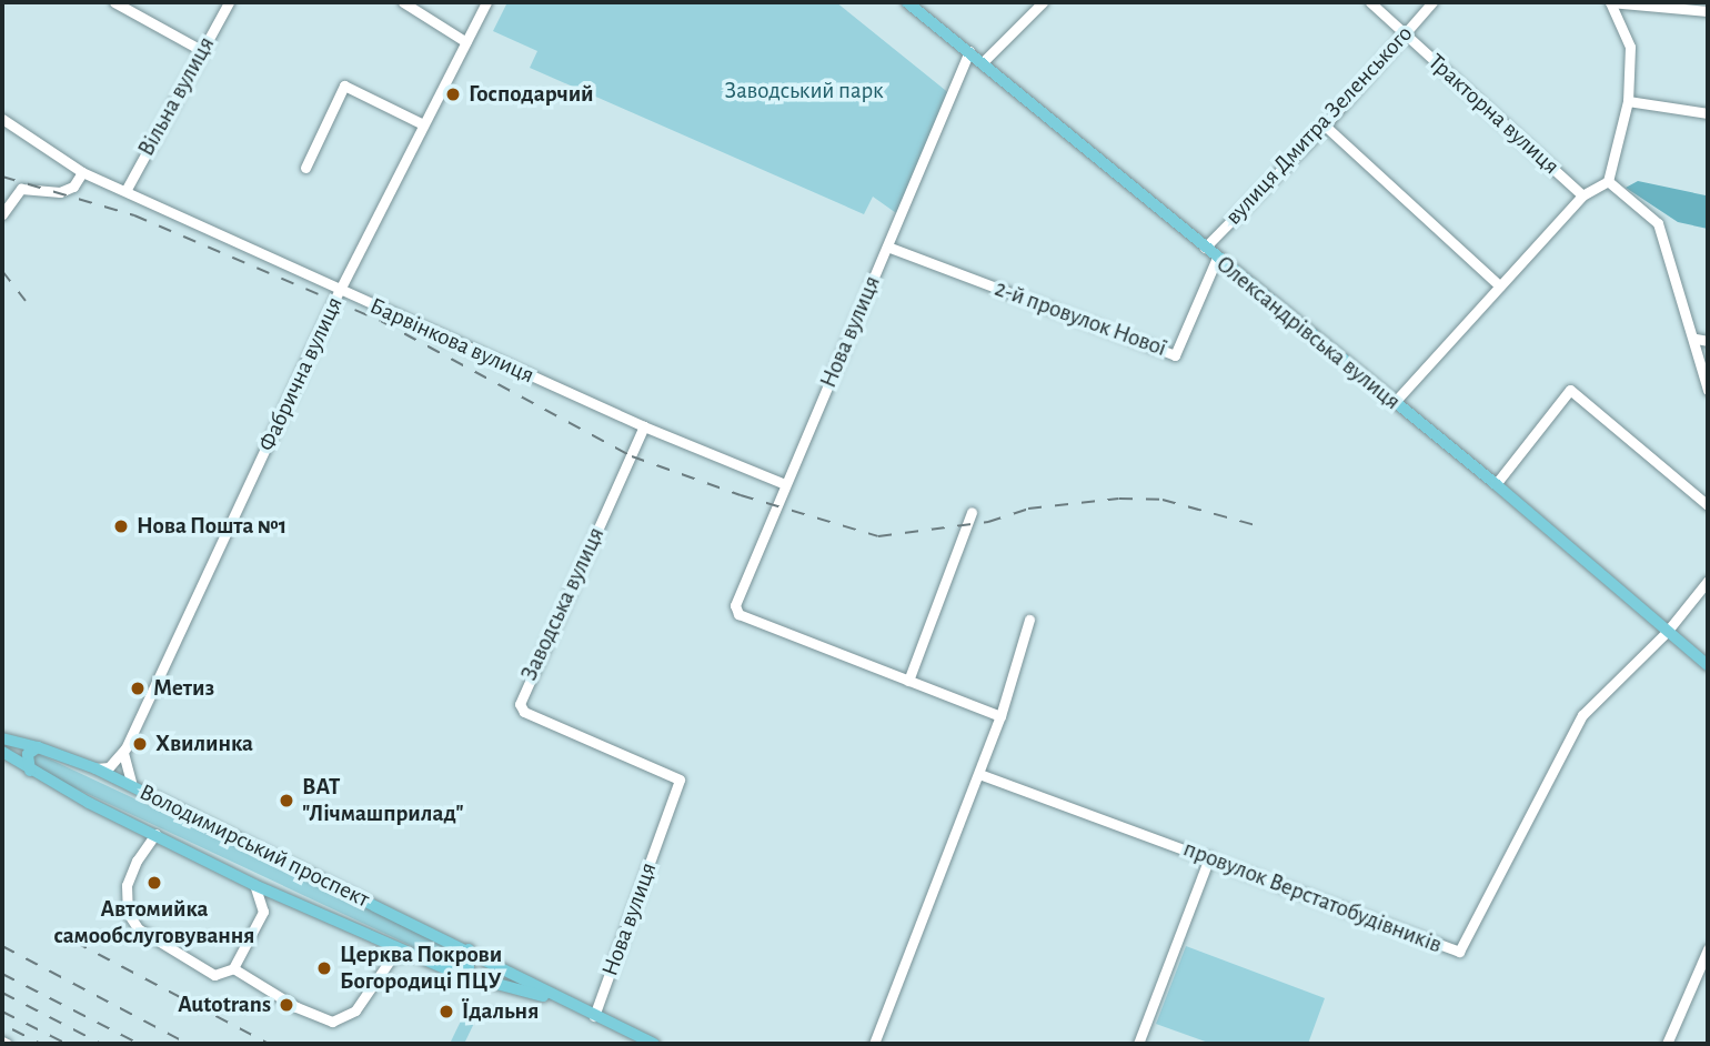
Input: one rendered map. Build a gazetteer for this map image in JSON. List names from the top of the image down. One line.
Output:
{"streets":{"main road":["Олександрівська вулиця","Володимирський проспект"],"street":["Вільна вулиця","Тракторна вулиця","вулиця Дмитра Зеленського","2-й провулок Нової","Нова вулиця","Барвінкова вулиця","Фабрична вулиця","Заводська вулиця","провулок Верстатобудівників"]},"crossings":[["Вільна вулиця","Барвінкова вулиця"],["Тракторна вулиця","вулиця Дмитра Зеленського"],["вулиця Дмитра Зеленського","Олександрівська вулиця"],["2-й провулок Нової","Нова вулиця"],["2-й провулок Нової","Олександрівська вулиця"],["Нова вулиця","Олександрівська вулиця"],["Нова вулиця","Барвінкова вулиця"],["Нова вулиця","Заводська вулиця"],["Нова вулиця","Володимирський проспект"],["Олександрівська вулиця","провулок Верстатобудівників"],["Барвінкова вулиця","Фабрична вулиця"],["Барвінкова вулиця","Заводська вулиця"]],"parks":["Заводський парк"],"places":["Господарчий","Нова Пошта №1","Метиз","Хвилинка","ВАТ \"Лічмашприлад\"","Автомийка самообслуговування","Церква Покрови Богородиці ПЦУ","Autotrans","Їдальня"]}
